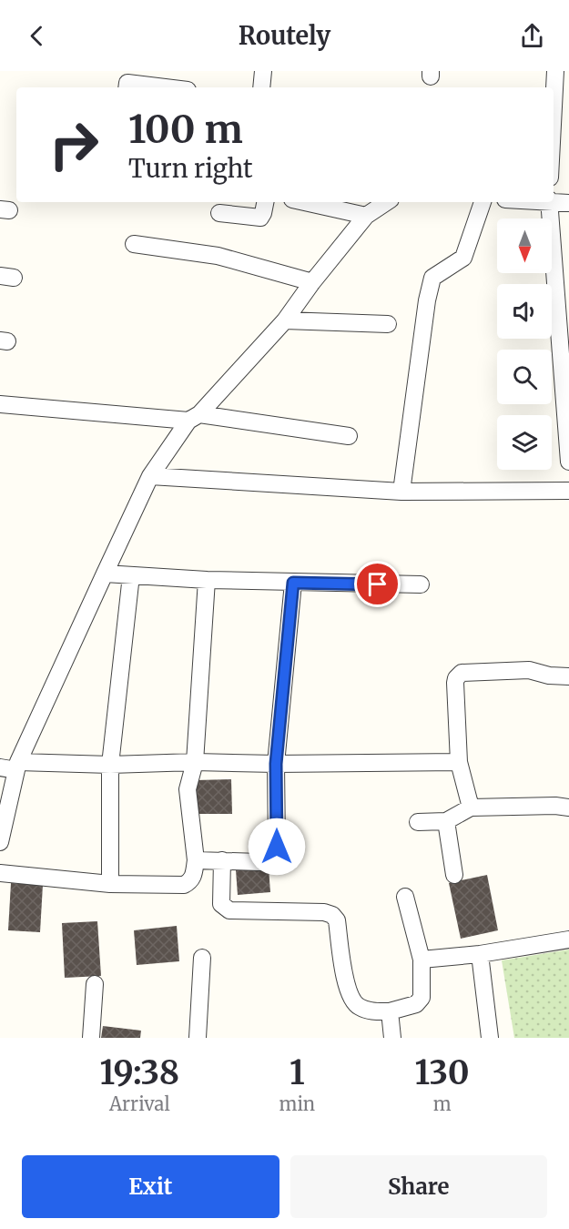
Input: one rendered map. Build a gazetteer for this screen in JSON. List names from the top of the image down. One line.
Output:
{"north":"bottom","page":{"header":"Routely","turn":["100 m","Turn right"],"eta":["19:38","Arrival","1","min","130","m"],"buttons":["Exit","Share"]}}
